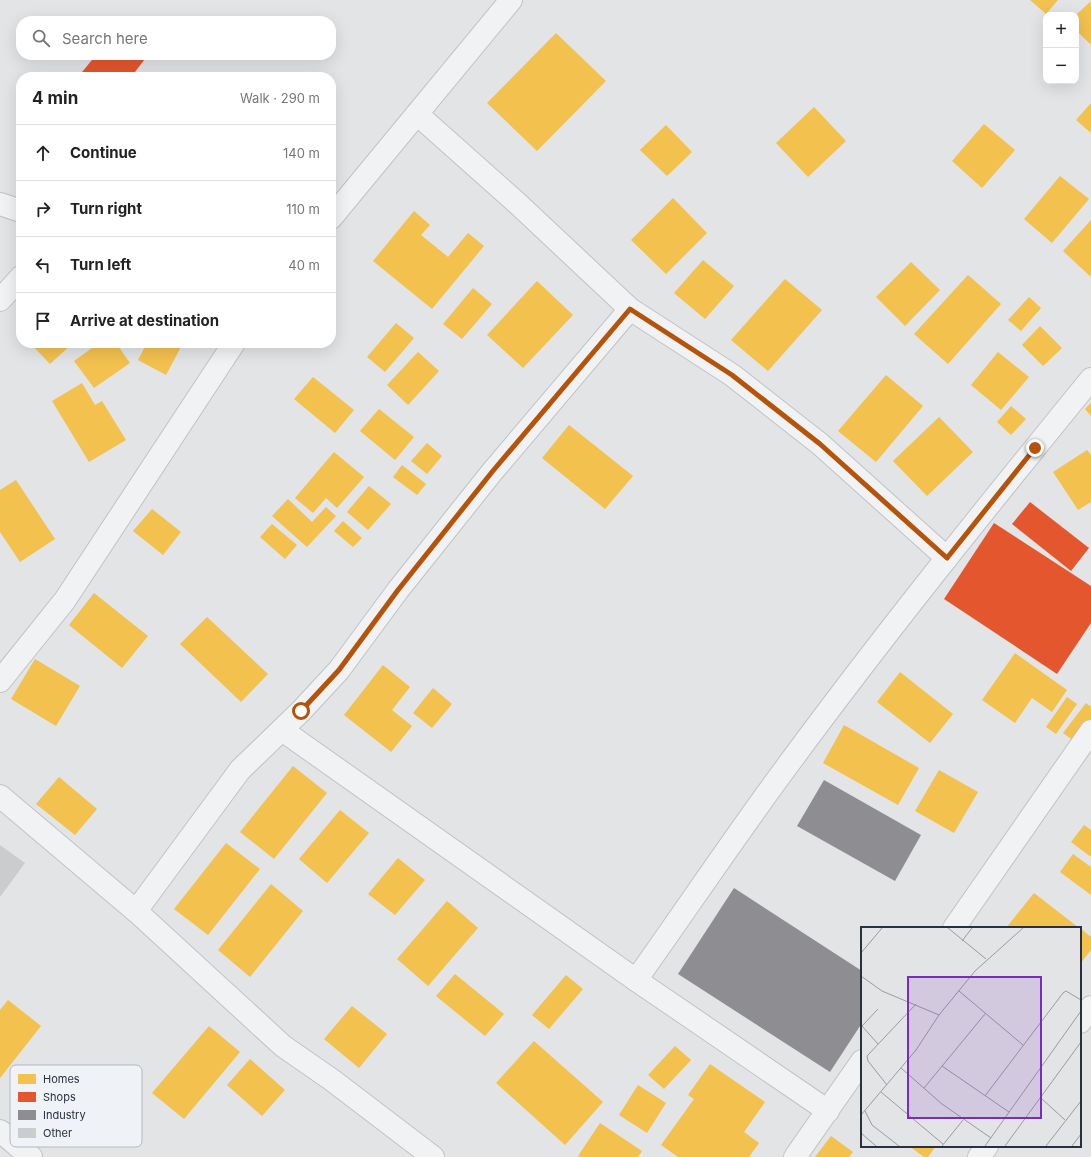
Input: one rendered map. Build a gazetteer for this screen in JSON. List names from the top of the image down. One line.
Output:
{"legend":["Homes","Shops","Industry","Other"],"page":{"map_buttons":["+","−"],"search":"Search here","heading":["4 min","Walk · 290 m"],"list":[["Continue","140 m"],["Turn right","110 m"],["Turn left","40 m"],"Arrive at destination"]}}
